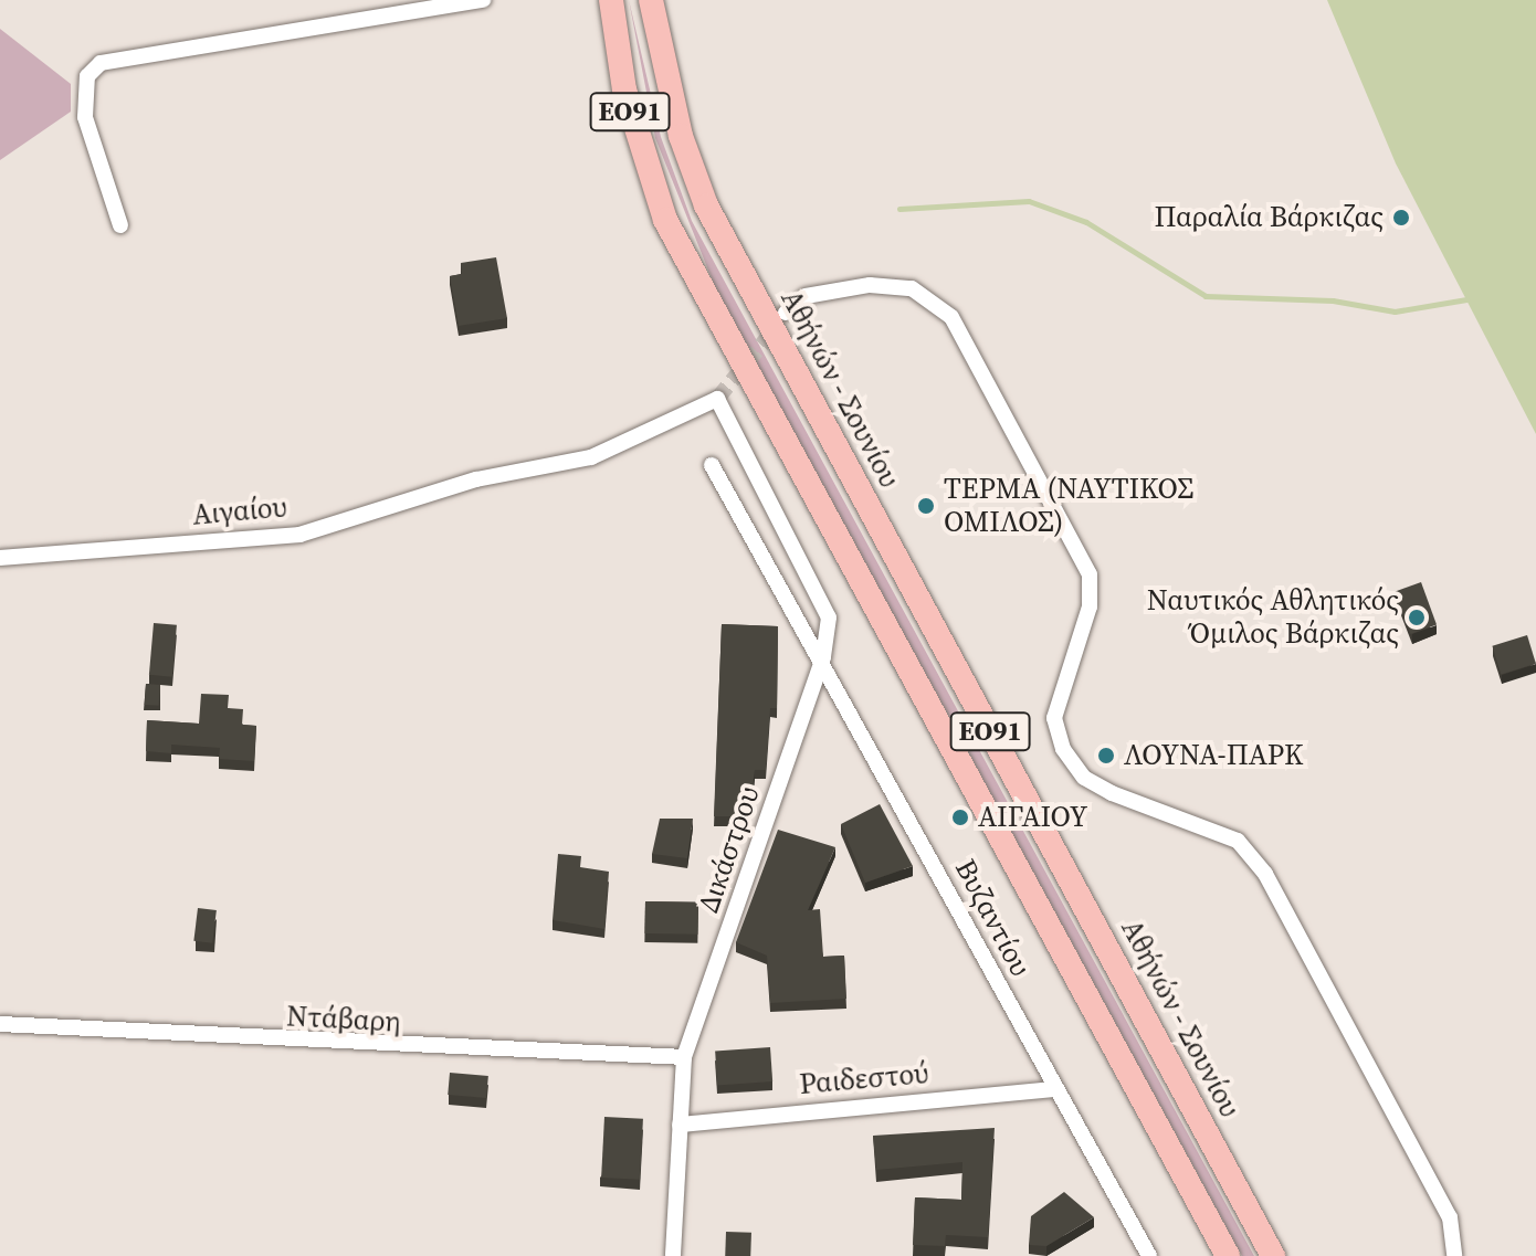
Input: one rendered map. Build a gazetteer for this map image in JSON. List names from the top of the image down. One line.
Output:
{"streets":{"main road":["ΕΟ91","Αθήνών - Σουνίου"],"street":["Αιγαίου","Δικάστρου","Βυζαντίου","Ντάβαρη","Ραιδεστού"]},"crossings":[["Αιγαίου","Δικάστρου"],["Αιγαίου","Βυζαντίου"],["Δικάστρου","Βυζαντίου"],["Δικάστρου","Ντάβαρη"],["Δικάστρου","Ραιδεστού"],["Βυζαντίου","Ραιδεστού"]],"places":["Παραλία Βάρκιζας","ΤΕΡΜΑ (ΝΑΥΤΙΚΟΣ ΟΜΙΛΟΣ)","Ναυτικός Αθλητικός Όμιλος Βάρκιζας","ΛΟΥΝΑ-ΠΑΡΚ","ΑΙΓΑΙΟΥ"]}
